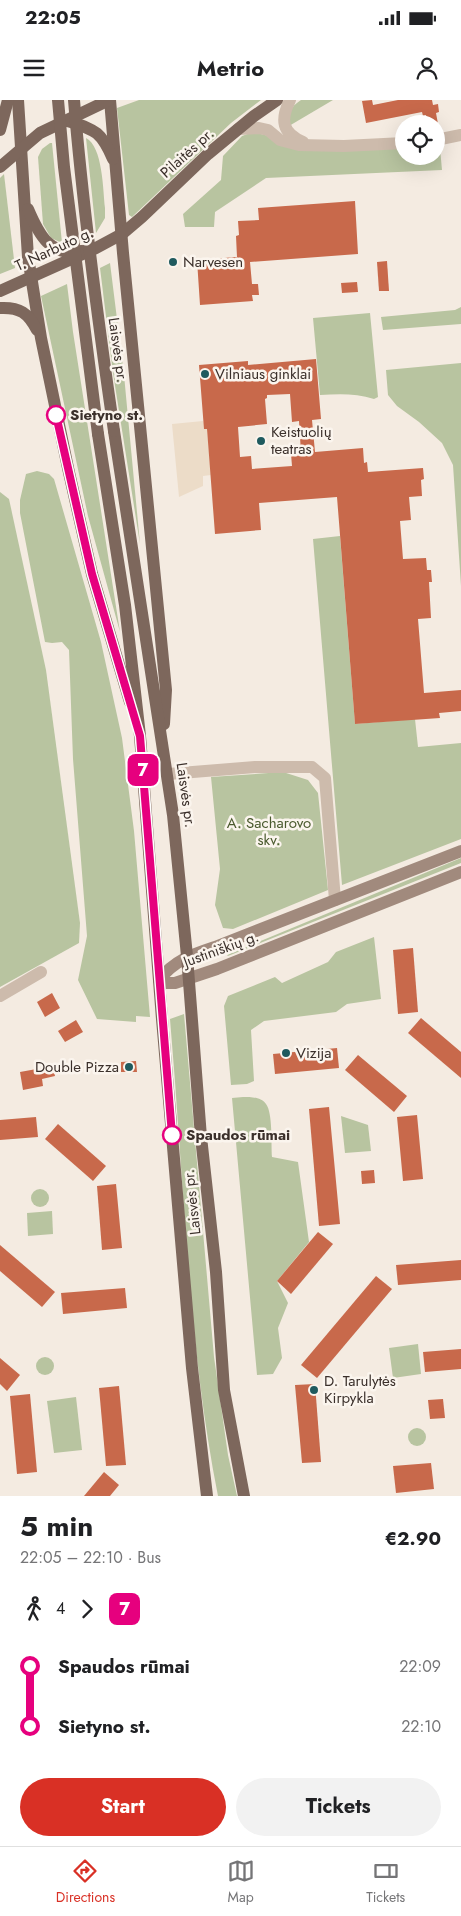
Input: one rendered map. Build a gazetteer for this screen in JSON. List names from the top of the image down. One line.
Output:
{"streets":{"main road":["Pilaitės pr.","T. Narbuto g.","Laisvės pr.","Justiniškių g."]},"crossings":[["Pilaitės pr.","T. Narbuto g."],["Pilaitės pr.","Laisvės pr."],["T. Narbuto g.","Laisvės pr."],["Laisvės pr.","Justiniškių g."]],"parks":["A. Sacharovo skv."],"places":["Narvesen","Vilniaus ginklai","Sietyno st.","Keistuolių teatras","Vizija","Double Pizza","Spaudos rūmai","D. Tarulytės Kirpykla"],"lines":["bus line 7"],"page":{"status":"22:05","header":"Metrio","on_map":"7","heading":["5 min","22:05 – 22:10 · Bus","€2.90"],"legs":["4","7"],"list":[{"name":"Spaudos rūmai","value":"22:09"},{"name":"Sietyno st.","value":"22:10"}],"buttons":["Start","Tickets"],"tabs":["Directions","Map","Tickets"]}}
